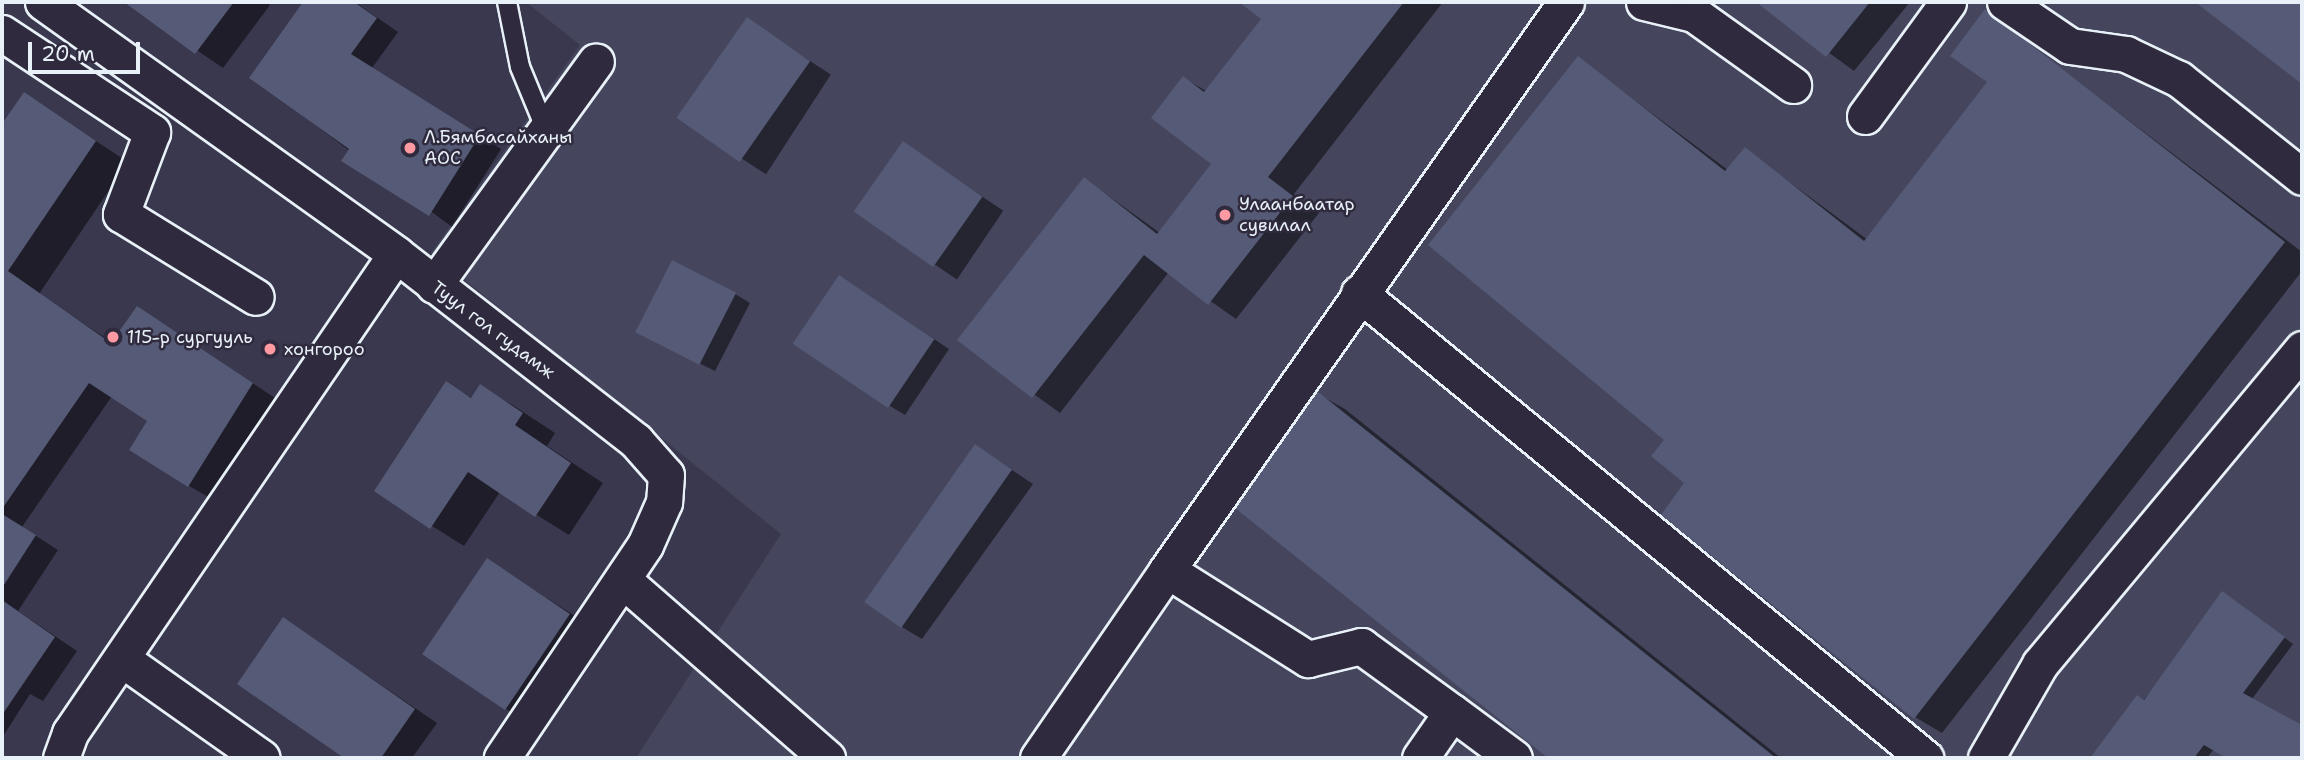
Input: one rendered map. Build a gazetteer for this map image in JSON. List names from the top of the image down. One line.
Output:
{"streets":{"street":["Туул гол гудамж"]},"places":["Л.Бямбасайханы АОС","Улаанбаатар сувилал","115-р сургууль","хонгороо"],"scale_bar":"20 m"}
